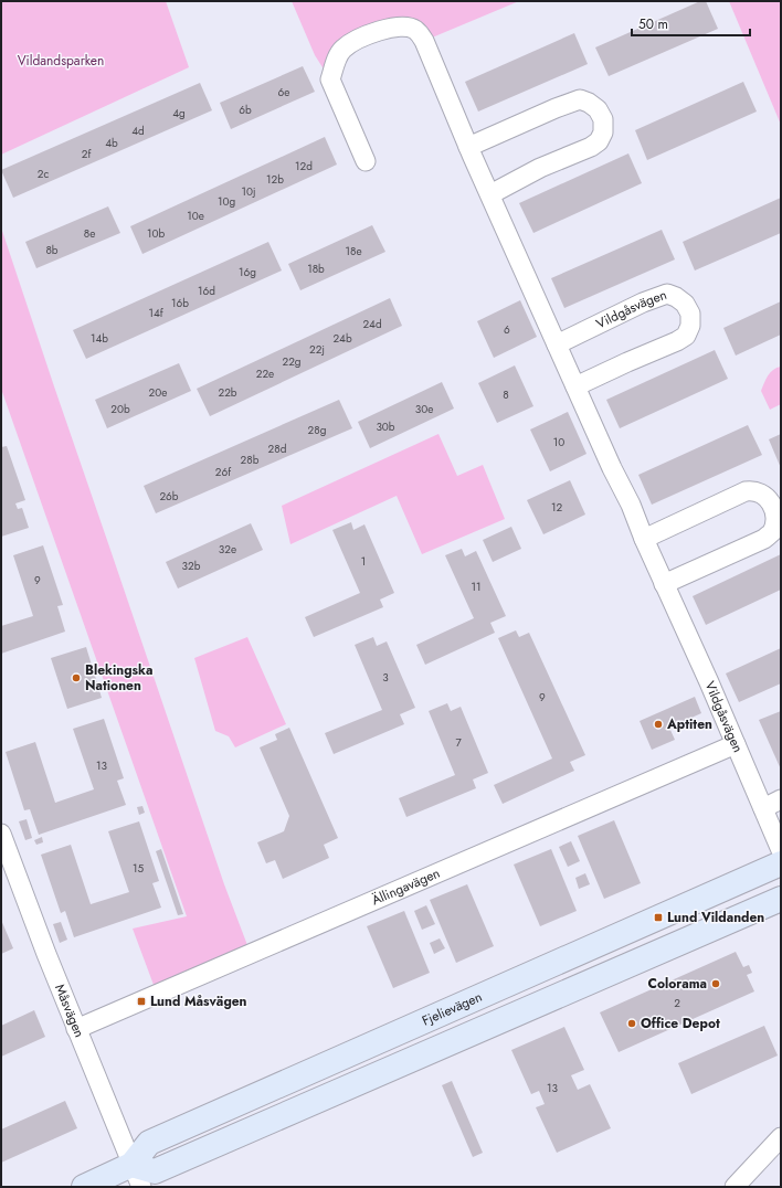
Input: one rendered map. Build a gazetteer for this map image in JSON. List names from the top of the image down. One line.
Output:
{"streets":{"main road":["Fjelievägen"],"street":["Vildgåsvägen","Ällingavägen","Måsvägen"]},"crossings":[["Vildgåsvägen","Ällingavägen"],["Ällingavägen","Måsvägen"],["Fjelievägen","Måsvägen"]],"parks":["Vildandsparken"],"places":{"other":["Blekingska Nationen","Aptiten","Colorama","Office Depot"],"transit":["Lund Vildanden","Lund Måsvägen"]},"house_numbers":["6e","6b","4g","4d","4b","2f","12d","2c","12b","10j","10g","10e","8e","10b","8b","18e","18b","16g","16d","16b","14f","24d","6","14b","24b","22j","22g","22e","20e","22b","8","20b","30e","30b","28g","10","28d","28b","26f","26b","12","32e","1","32b","9","11","3","9","7","13","15","2","13"],"scale_bar":"50 m"}
